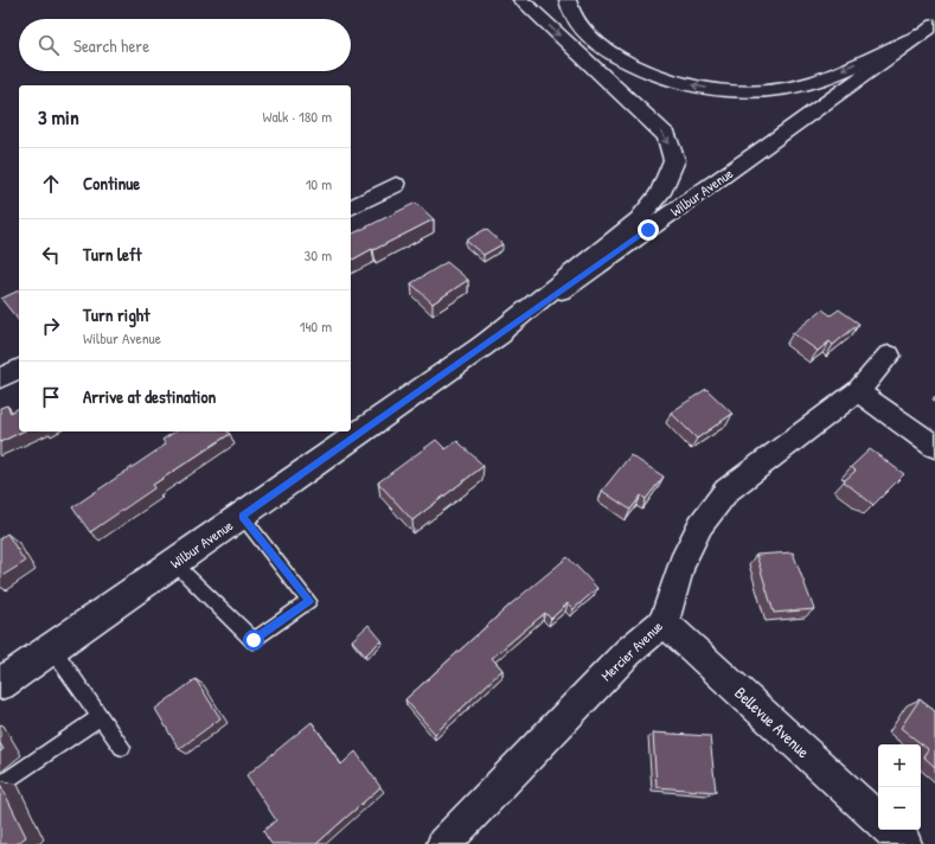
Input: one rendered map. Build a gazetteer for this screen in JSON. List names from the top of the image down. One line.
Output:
{"streets":{"main road":["Wilbur Avenue"],"street":["Mercier Avenue","Bellevue Avenue"]},"crossings":[["Mercier Avenue","Bellevue Avenue"]],"page":{"search":"Search here","heading":["3 min","Walk · 180 m"],"list":[["Continue","10 m"],["Turn left","30 m"],["Turn right","Wilbur Avenue","140 m"],"Arrive at destination"],"map_buttons":["+","−"]}}
